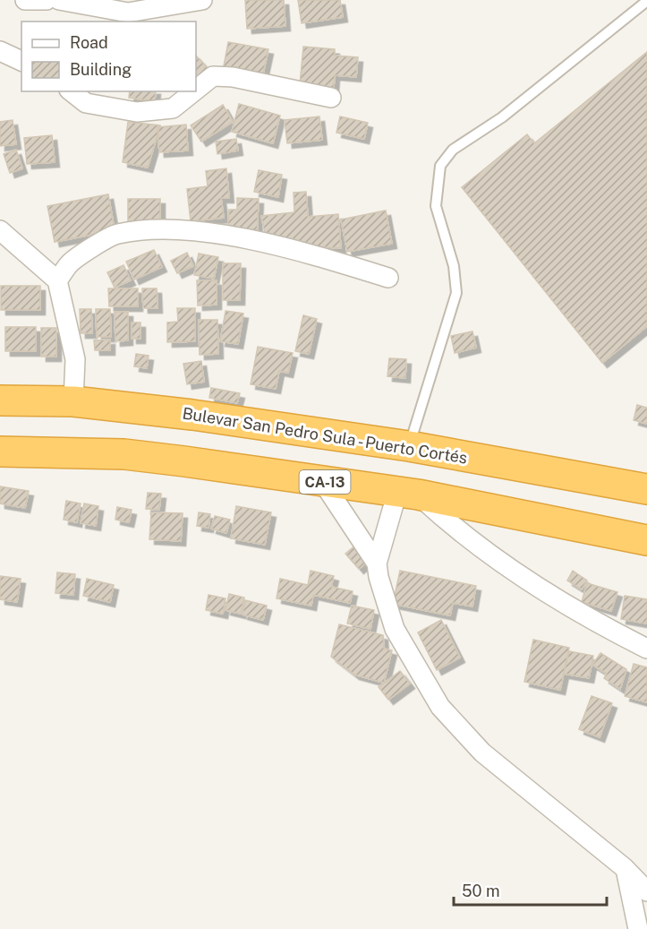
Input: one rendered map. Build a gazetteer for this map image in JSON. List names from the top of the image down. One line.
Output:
{"streets":{"highway":["Bulevar San Pedro Sula - Puerto Cortés","CA-13"]},"legend":["Road","Building"],"scale_bar":"50 m"}
